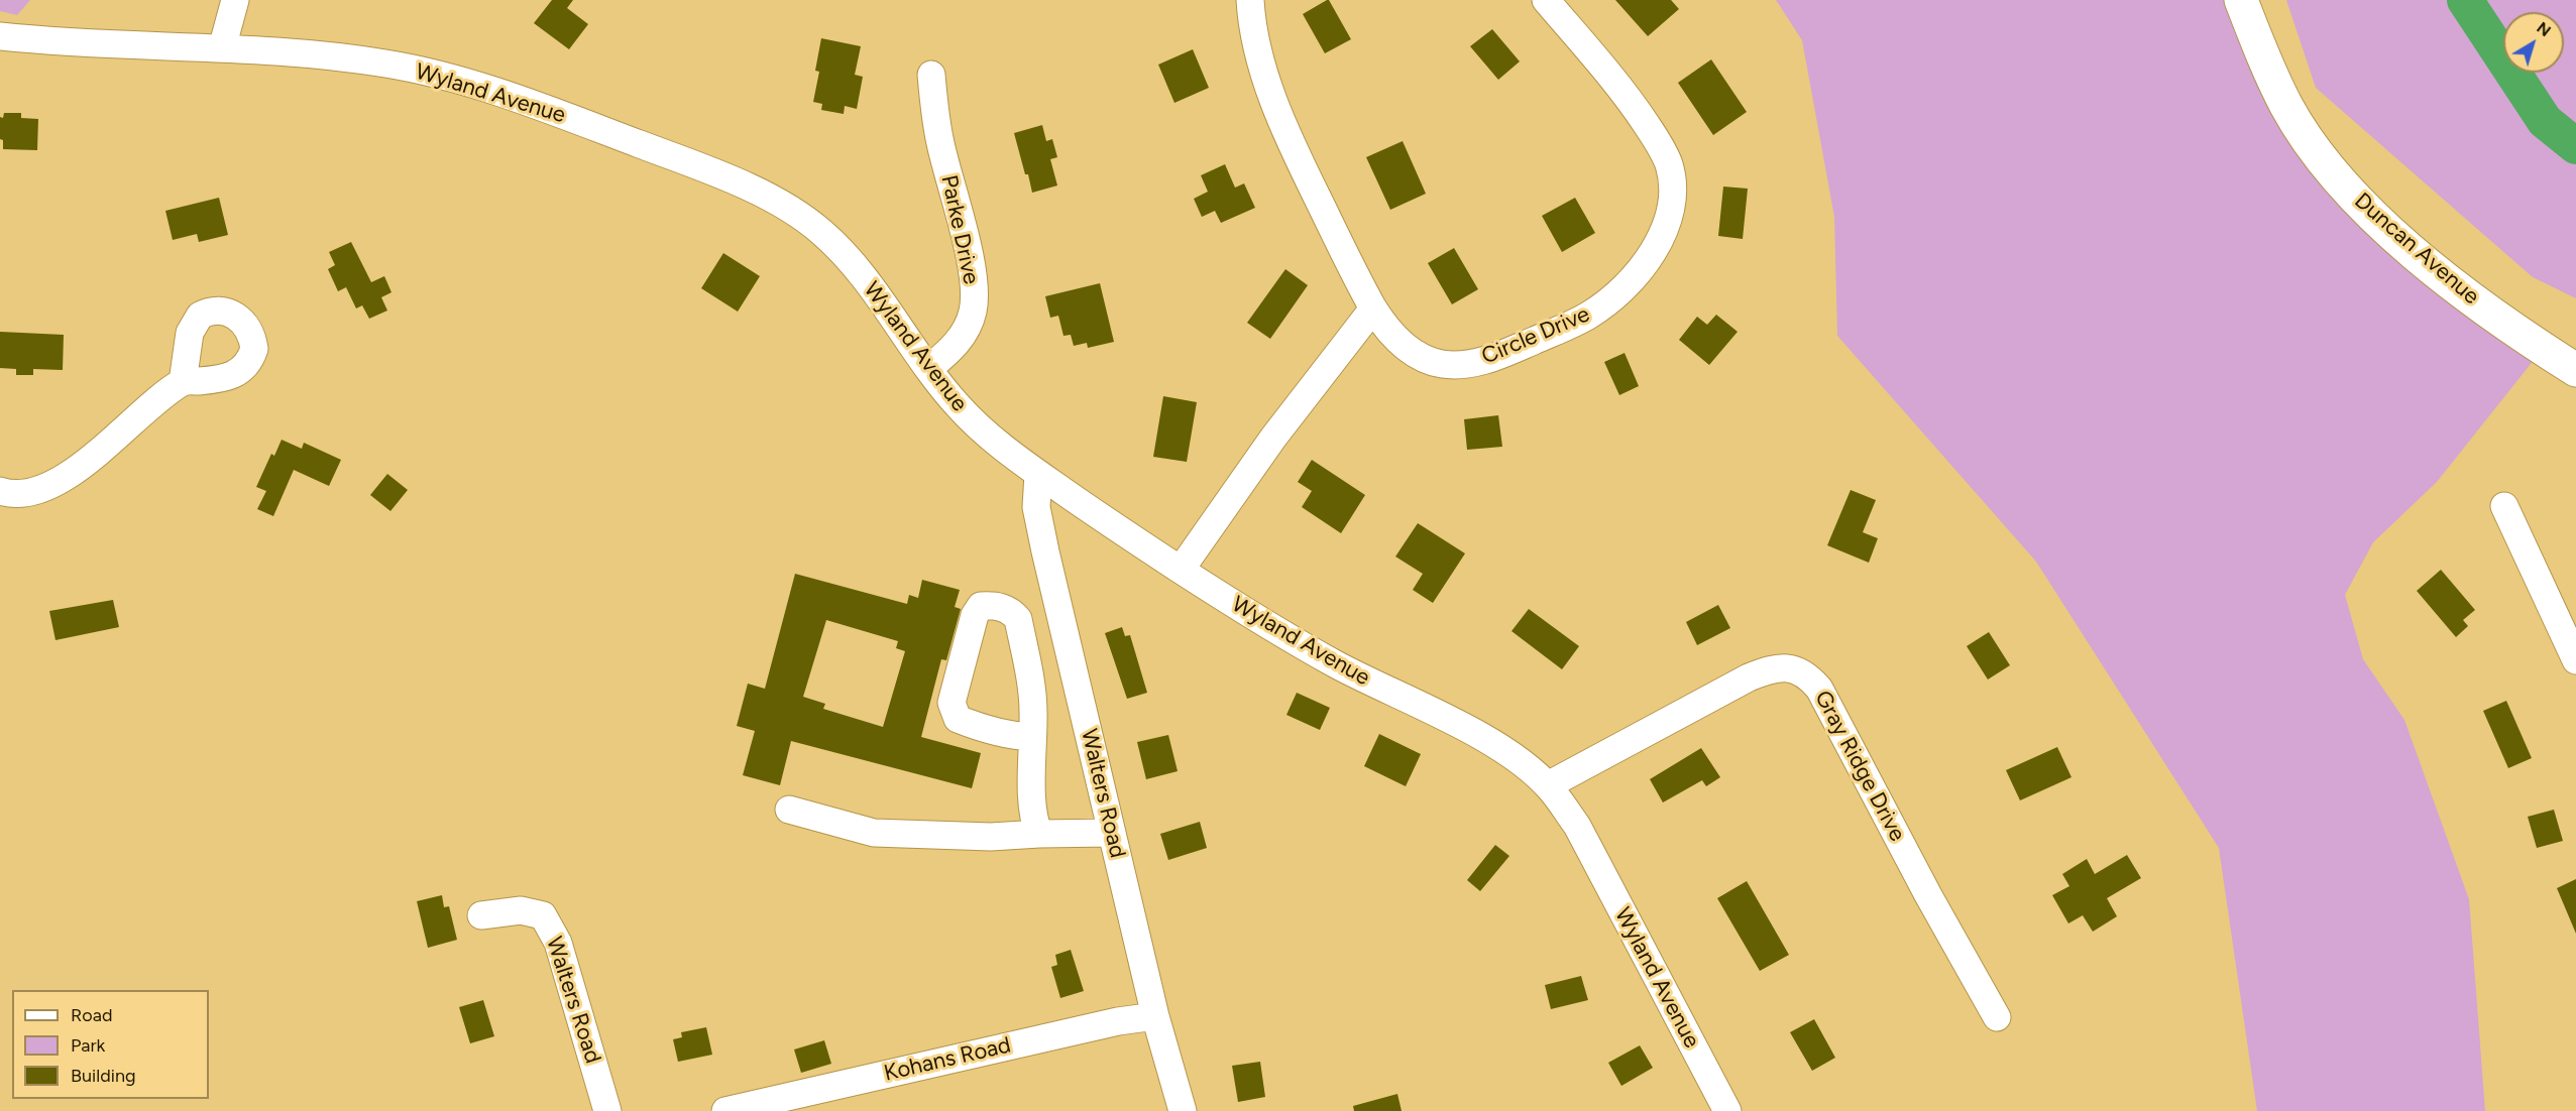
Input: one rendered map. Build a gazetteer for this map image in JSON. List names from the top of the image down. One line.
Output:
{"streets":{"main road":["Duncan Avenue"],"street":["Wyland Avenue","Parke Drive","Circle Drive","Gray Ridge Drive","Walters Road","Kohans Road"]},"crossings":[["Wyland Avenue","Parke Drive"],["Wyland Avenue","Gray Ridge Drive"],["Wyland Avenue","Walters Road"],["Walters Road","Kohans Road"]],"legend":["Road","Park","Building"],"north":"top right"}
